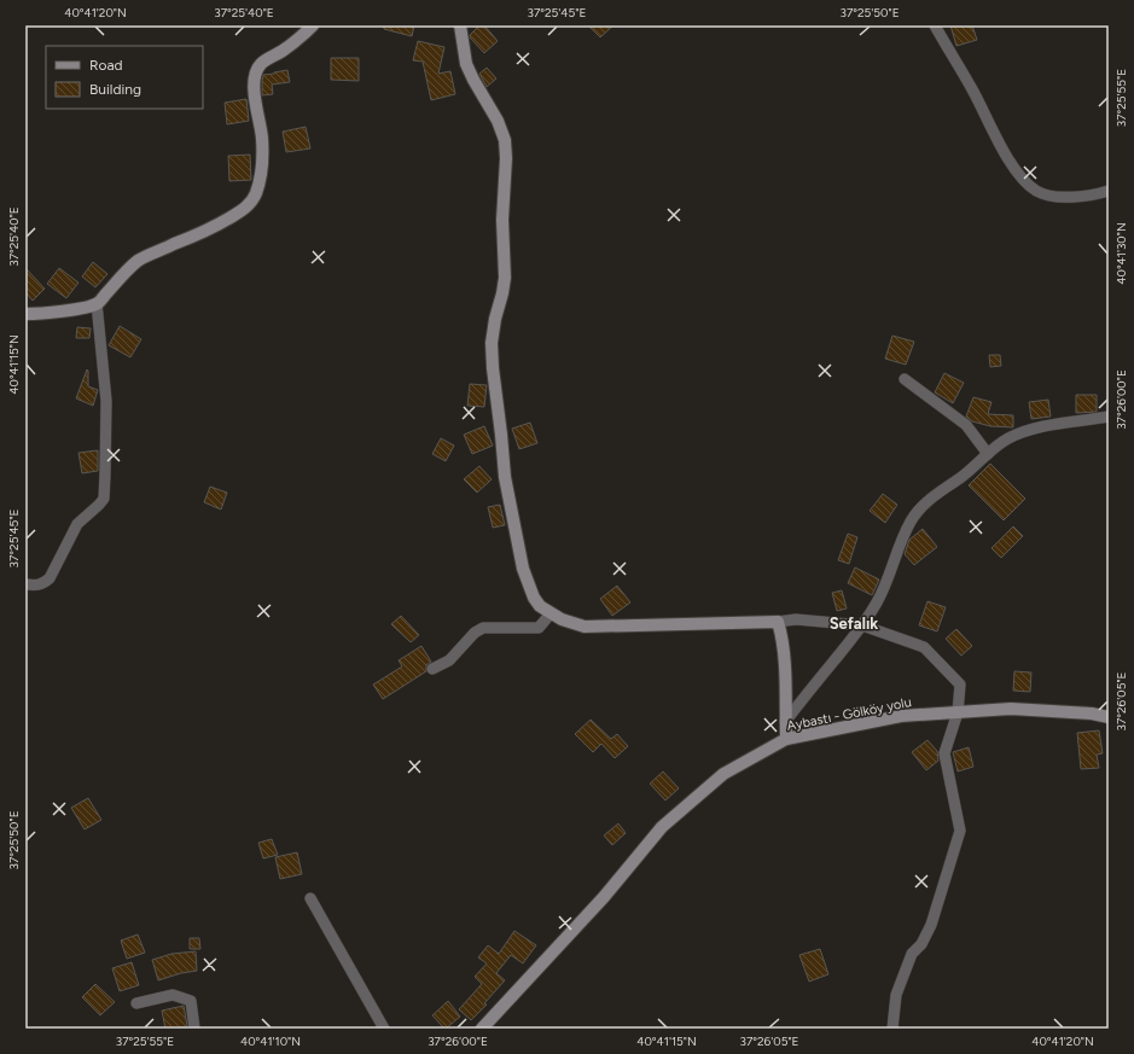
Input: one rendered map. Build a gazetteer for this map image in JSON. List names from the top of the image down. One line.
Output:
{"streets":{"street":["Aybastı - Gölköy yolu"]},"districts":["Sefalık"],"legend":["Road","Building"],"coordinates":["40°41'20\"N","37°25'40\"E","37°25'45\"E","37°25'50\"E","37°25'55\"E","40°41'30\"N","40°41'15\"N","37°26'00\"E","37°26'05\"E","40°41'10\"N"]}
